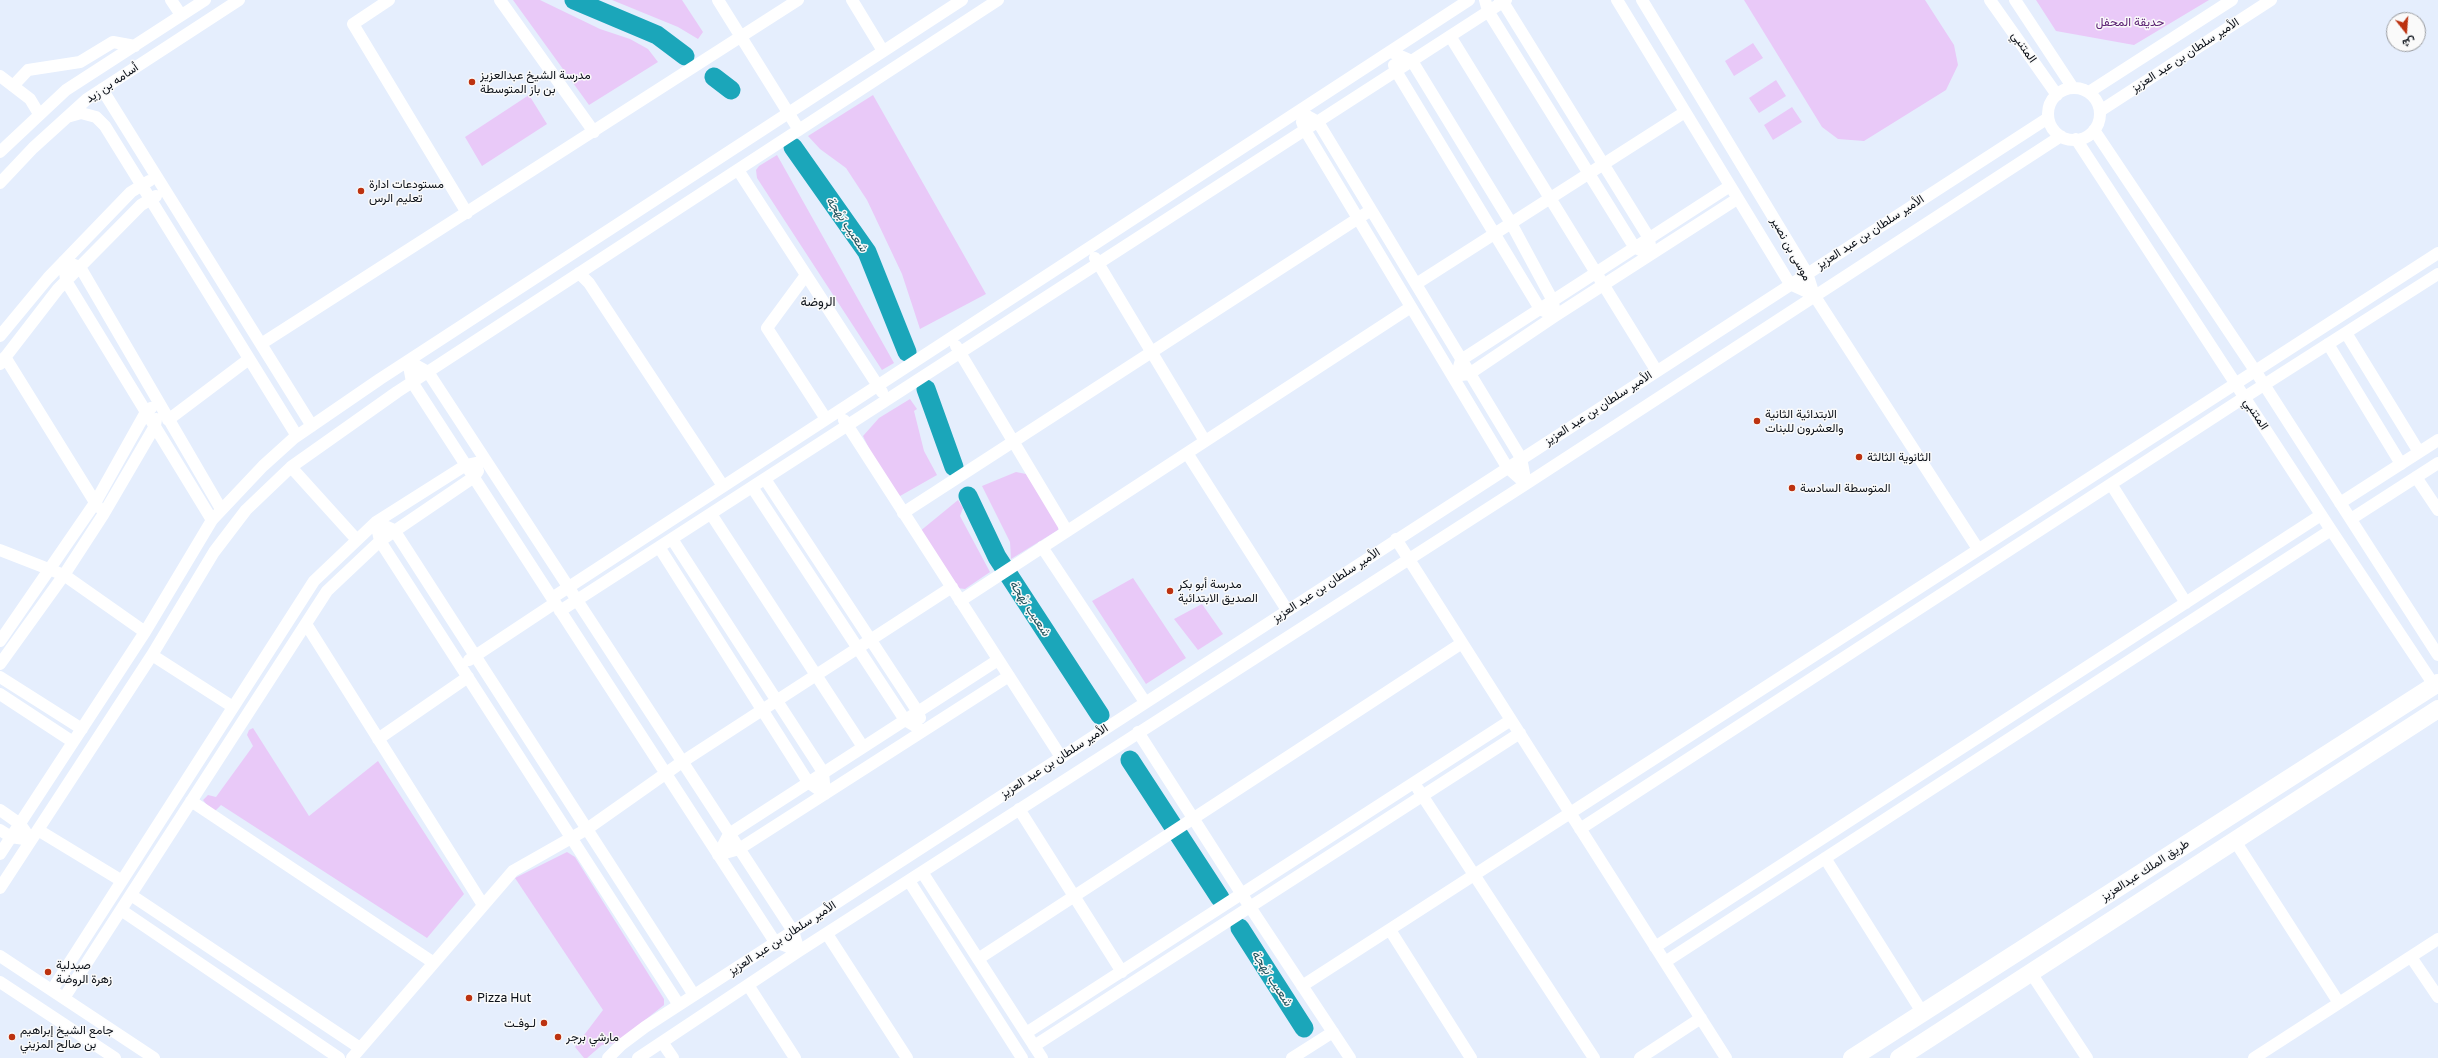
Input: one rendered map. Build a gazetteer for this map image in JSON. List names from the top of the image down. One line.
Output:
{"streets":{"highway":["طريق الملك عبدالعزيز"],"street":["المتنبي","الأمير سلطان بن عبد العزيز","أسامه بن زيد","موسى بن نصير"]},"crossings":[["المتنبي","الأمير سلطان بن عبد العزيز"],["المتنبي","طريق الملك عبدالعزيز"],["الأمير سلطان بن عبد العزيز","موسى بن نصير"]],"districts":["الروضة"],"water":["شعيب بَهْجة"],"parks":["حديقة المحفل"],"places":["مدرسة الشيخ عبدالعزيز بن باز المتوسطة","مستودعات ادارة تعليم الرس","الابتدائية الثانية والعشرون للبنات","الثانوية الثالثة","المتوسطة السادسة","مدرسة أبو بكر الصديق الابتدائية","صيدلية زهرة الروضة","Pizza Hut","لـوفـت","جامع الشيخ إبراهيم بن صالح المزيني","مارشي برجر"],"north":"bottom"}
